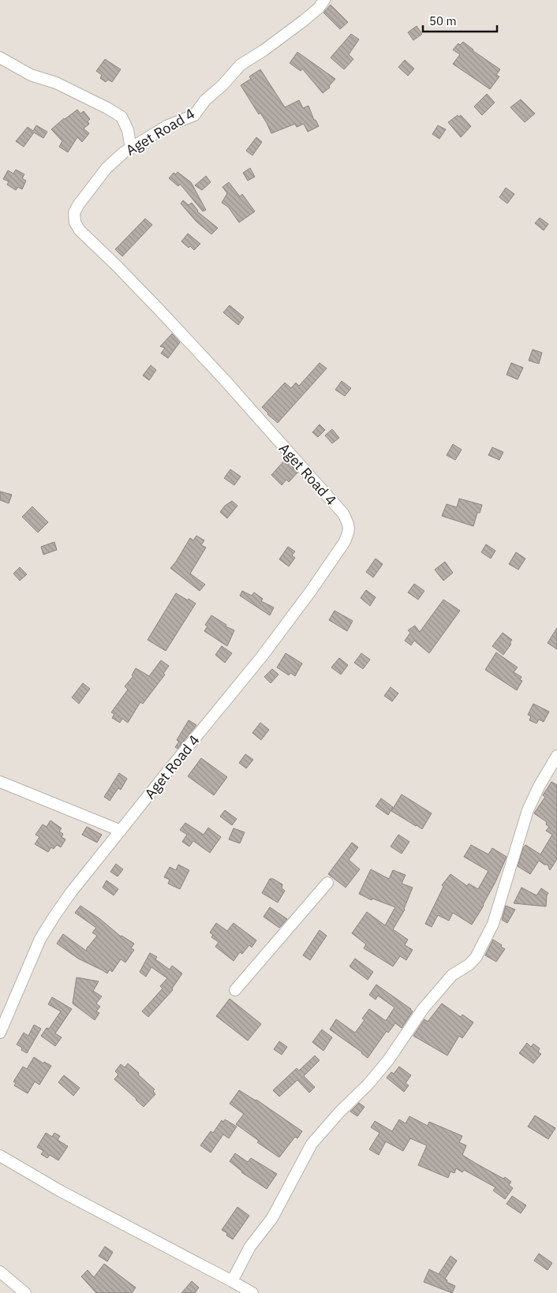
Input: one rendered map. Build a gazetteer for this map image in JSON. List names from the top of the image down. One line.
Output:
{"streets":{"street":["Aget Road 4"]},"scale_bar":"50 m"}
